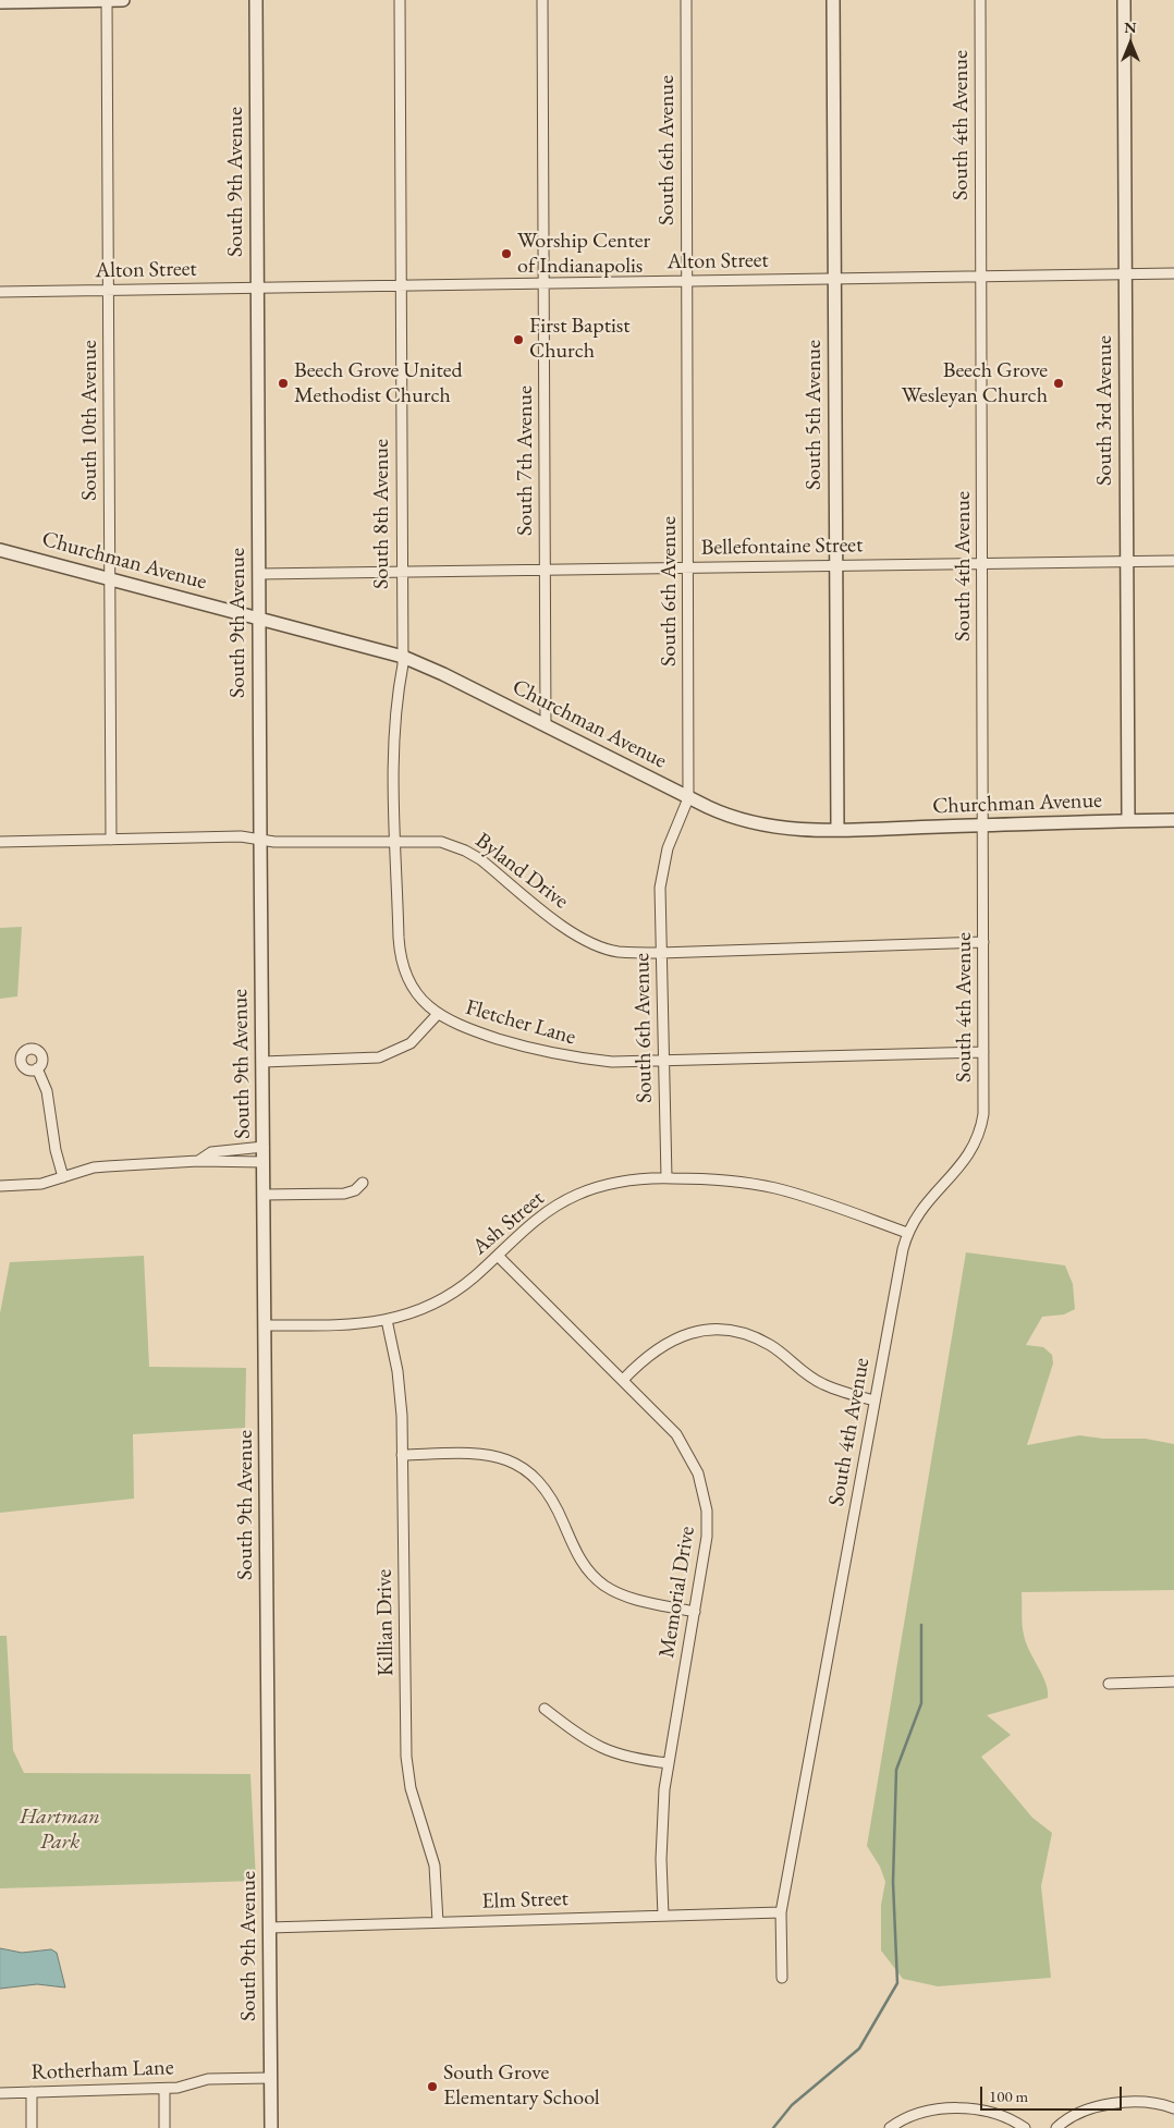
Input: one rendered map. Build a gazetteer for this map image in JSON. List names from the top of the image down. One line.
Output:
{"streets":{"street":["South 4th Avenue","South 6th Avenue","South 9th Avenue","Alton Street","South 3rd Avenue","South 5th Avenue","South 10th Avenue","South 7th Avenue","South 8th Avenue","Bellefontaine Street","Churchman Avenue","Byland Drive","Fletcher Lane","Ash Street","Memorial Drive","Killian Drive","Elm Street","Rotherham Lane"]},"crossings":[["South 4th Avenue","Alton Street"],["South 4th Avenue","Bellefontaine Street"],["South 4th Avenue","Churchman Avenue"],["South 4th Avenue","Byland Drive"],["South 4th Avenue","Fletcher Lane"],["South 4th Avenue","Ash Street"],["South 4th Avenue","Elm Street"],["South 6th Avenue","Alton Street"],["South 6th Avenue","Bellefontaine Street"],["South 6th Avenue","Churchman Avenue"],["South 6th Avenue","Byland Drive"],["South 6th Avenue","Fletcher Lane"],["South 6th Avenue","Ash Street"],["South 9th Avenue","Alton Street"],["South 9th Avenue","Bellefontaine Street"],["South 9th Avenue","Churchman Avenue"],["South 9th Avenue","Byland Drive"],["South 9th Avenue","Fletcher Lane"],["South 9th Avenue","Ash Street"],["South 9th Avenue","Elm Street"],["South 9th Avenue","Rotherham Lane"],["Alton Street","South 3rd Avenue"],["Alton Street","South 5th Avenue"],["Alton Street","South 10th Avenue"],["Alton Street","South 7th Avenue"],["Alton Street","South 8th Avenue"],["South 3rd Avenue","Bellefontaine Street"],["South 3rd Avenue","Churchman Avenue"],["South 5th Avenue","Bellefontaine Street"],["South 5th Avenue","Churchman Avenue"],["South 10th Avenue","Churchman Avenue"],["South 10th Avenue","Byland Drive"],["South 7th Avenue","Bellefontaine Street"],["South 7th Avenue","Churchman Avenue"],["South 8th Avenue","Bellefontaine Street"],["South 8th Avenue","Churchman Avenue"],["South 8th Avenue","Byland Drive"],["South 8th Avenue","Fletcher Lane"],["Ash Street","Memorial Drive"],["Ash Street","Killian Drive"],["Memorial Drive","Elm Street"],["Killian Drive","Elm Street"]],"parks":["Hartman Park"],"places":["Worship Center of Indianapolis","First Baptist Church","Beech Grove United Methodist Church","Beech Grove Wesleyan Church","South Grove Elementary School"],"scale_bar":"100 m","north":"top"}
